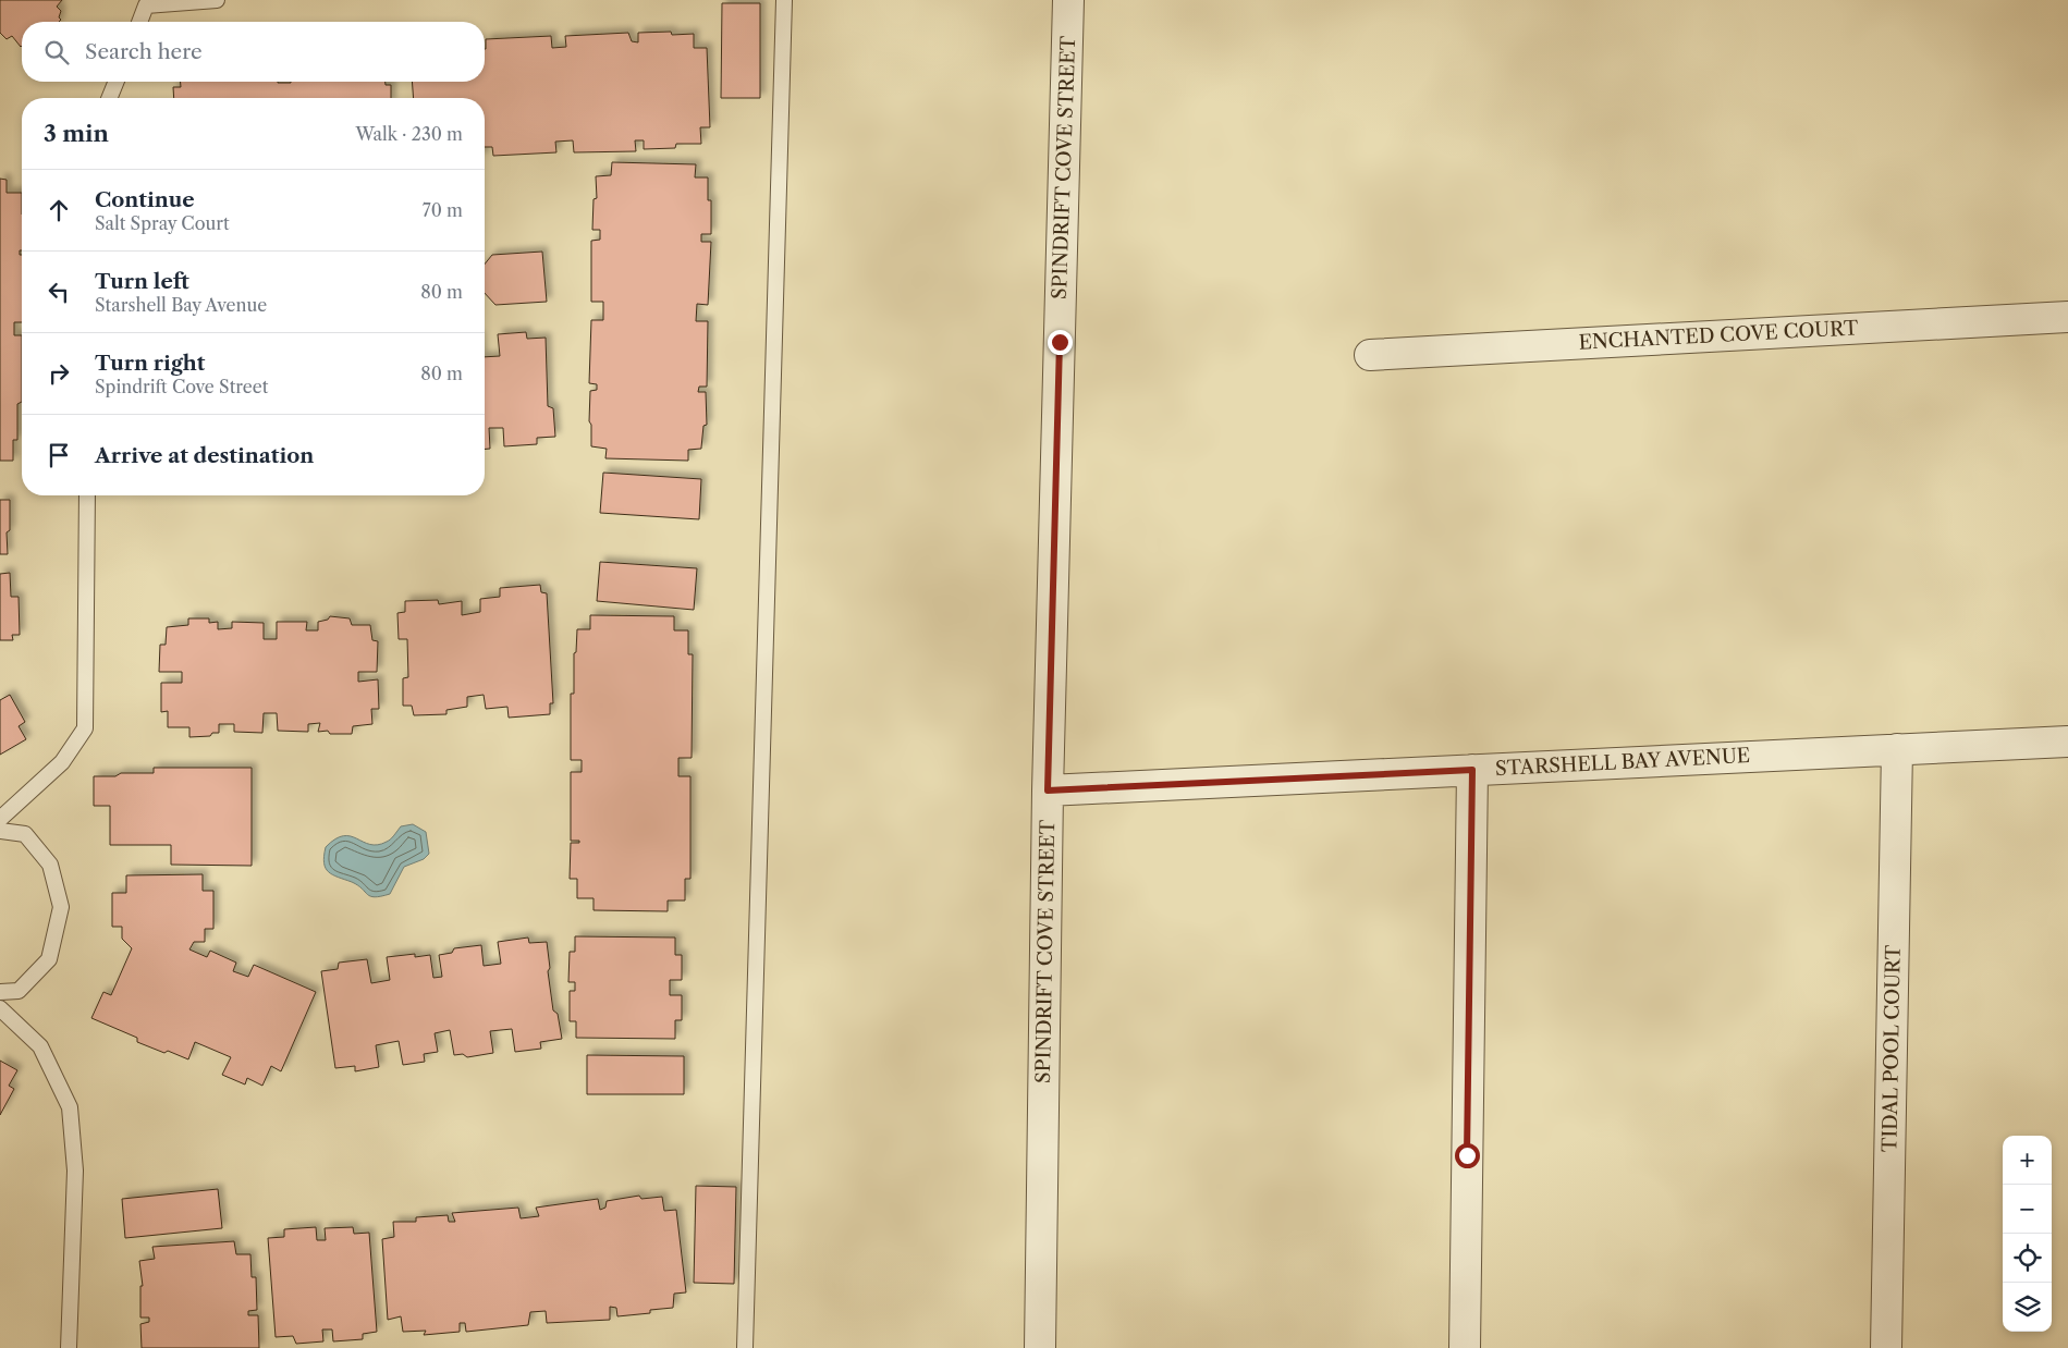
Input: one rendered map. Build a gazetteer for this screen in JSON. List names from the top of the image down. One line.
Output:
{"streets":{"street":["SPINDRIFT COVE STREET","ENCHANTED COVE COURT","STARSHELL BAY AVENUE","TIDAL POOL COURT"]},"crossings":[["SPINDRIFT COVE STREET","STARSHELL BAY AVENUE"],["STARSHELL BAY AVENUE","TIDAL POOL COURT"]],"page":{"search":"Search here","heading":["3 min","Walk · 230 m"],"list":[["Continue","Salt Spray Court","70 m"],["Turn left","Starshell Bay Avenue","80 m"],["Turn right","Spindrift Cove Street","80 m"],"Arrive at destination"],"map_buttons":["+","−"]}}
